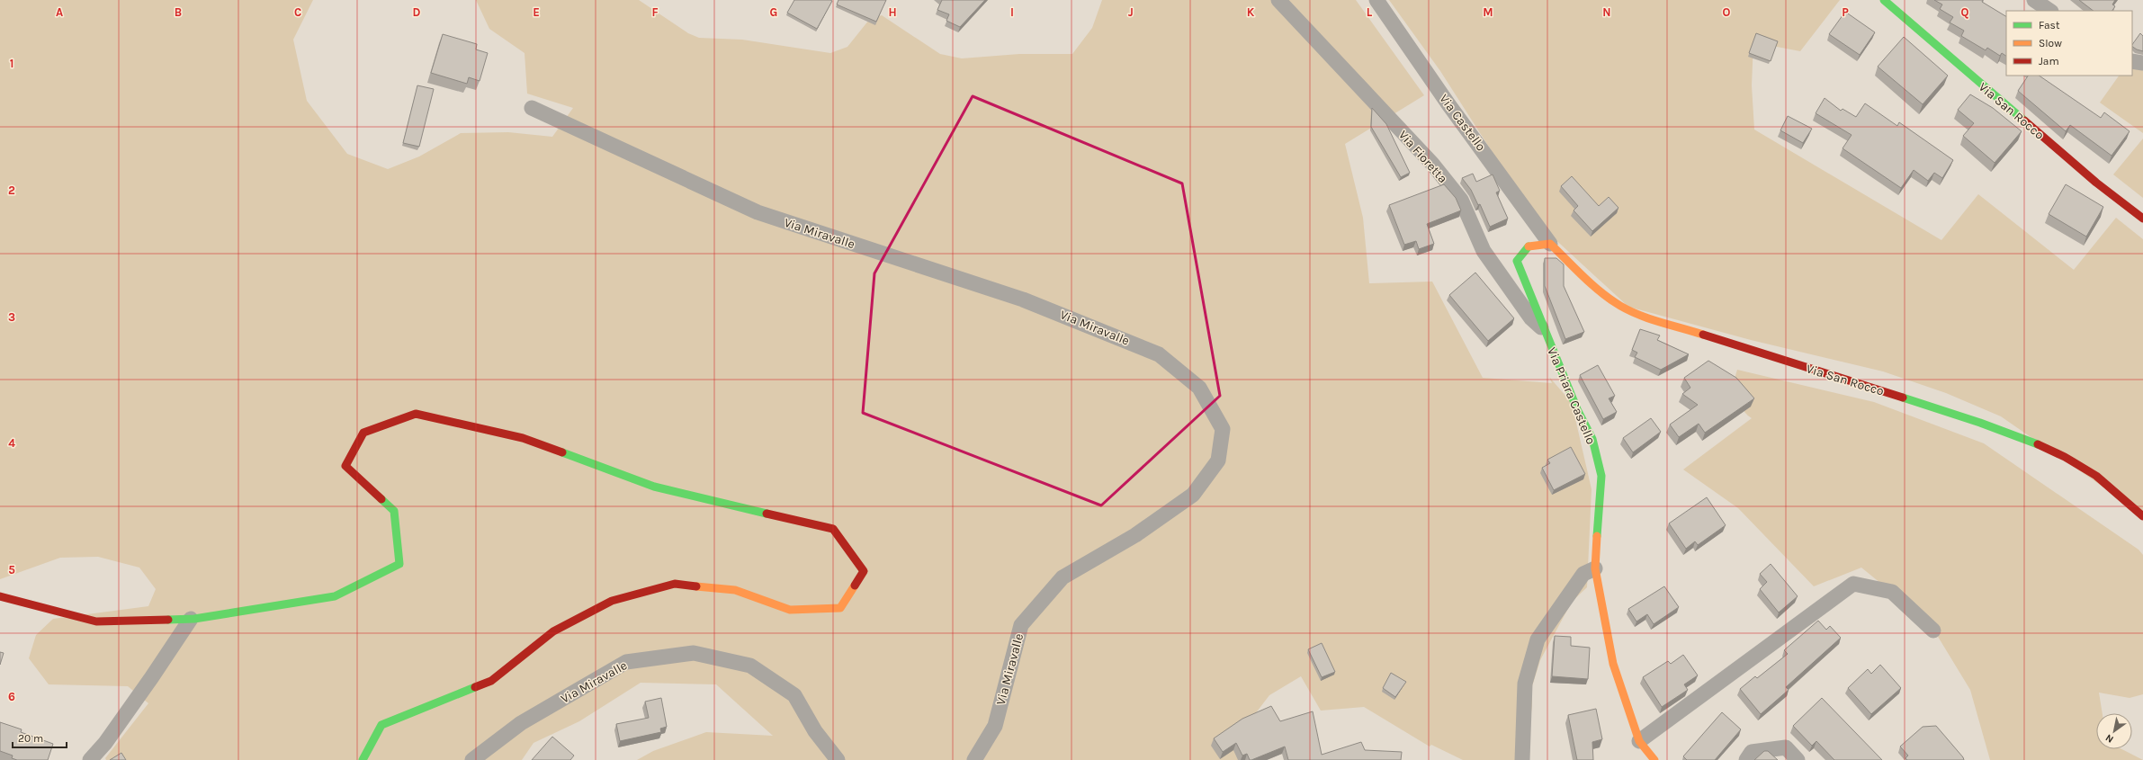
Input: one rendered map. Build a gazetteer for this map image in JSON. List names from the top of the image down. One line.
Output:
{"streets":{"street":["Via San Rocco","Via Castello","Via Fioretta","Via Miravalle","Via Priara Castello"]},"crossings":[["Via San Rocco","Via Castello"],["Via San Rocco","Via Priara Castello"],["Via Castello","Via Priara Castello"],["Via Fioretta","Via Priara Castello"]],"legend":["Fast","Slow","Jam"],"scale_bar":"20 m","north":"bottom left","grid":{"columns":["A","B","C","D","E","F","G","H","I","J","K","L","M","N","O","P","Q"],"rows":["1","2","3","4","5","6"]}}
